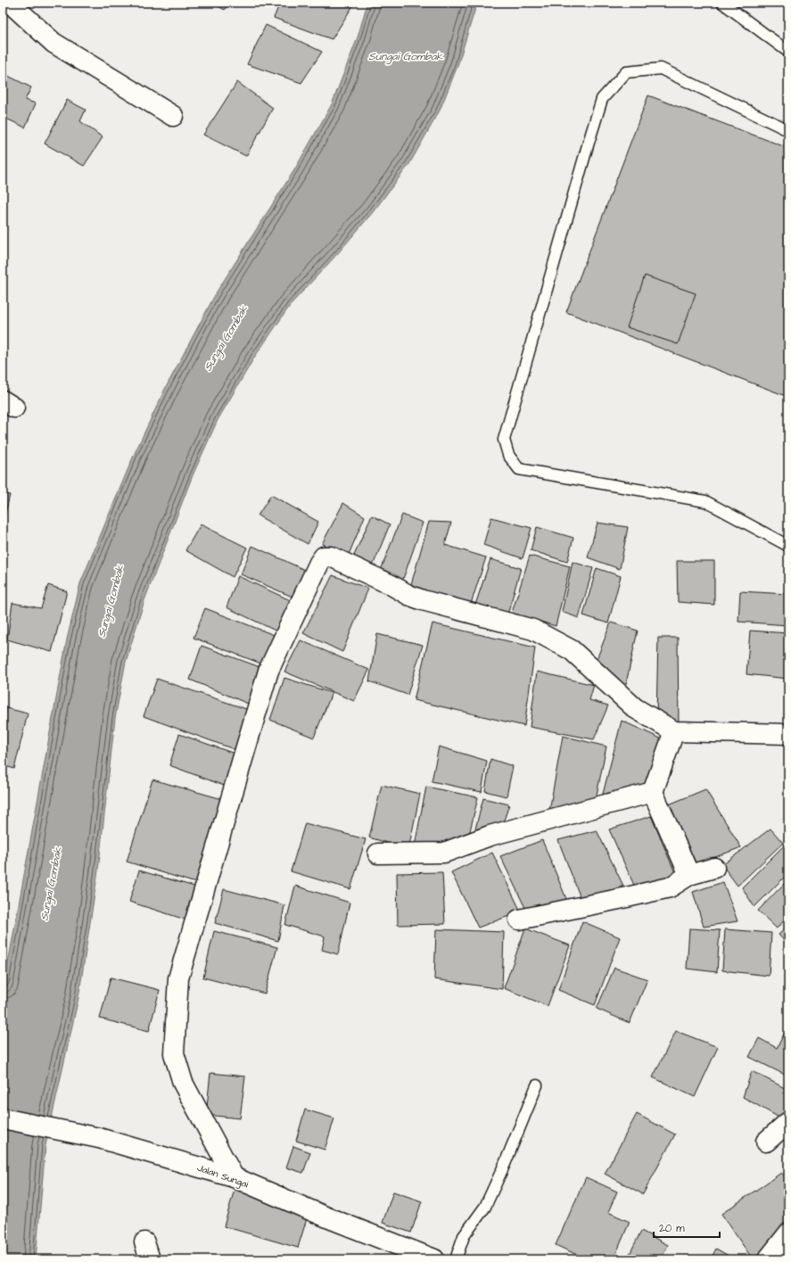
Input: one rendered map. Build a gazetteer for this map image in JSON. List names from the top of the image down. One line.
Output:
{"streets":{"street":["Jalan Sungai"]},"water":["Sungai Gombak"],"scale_bar":"20 m"}
